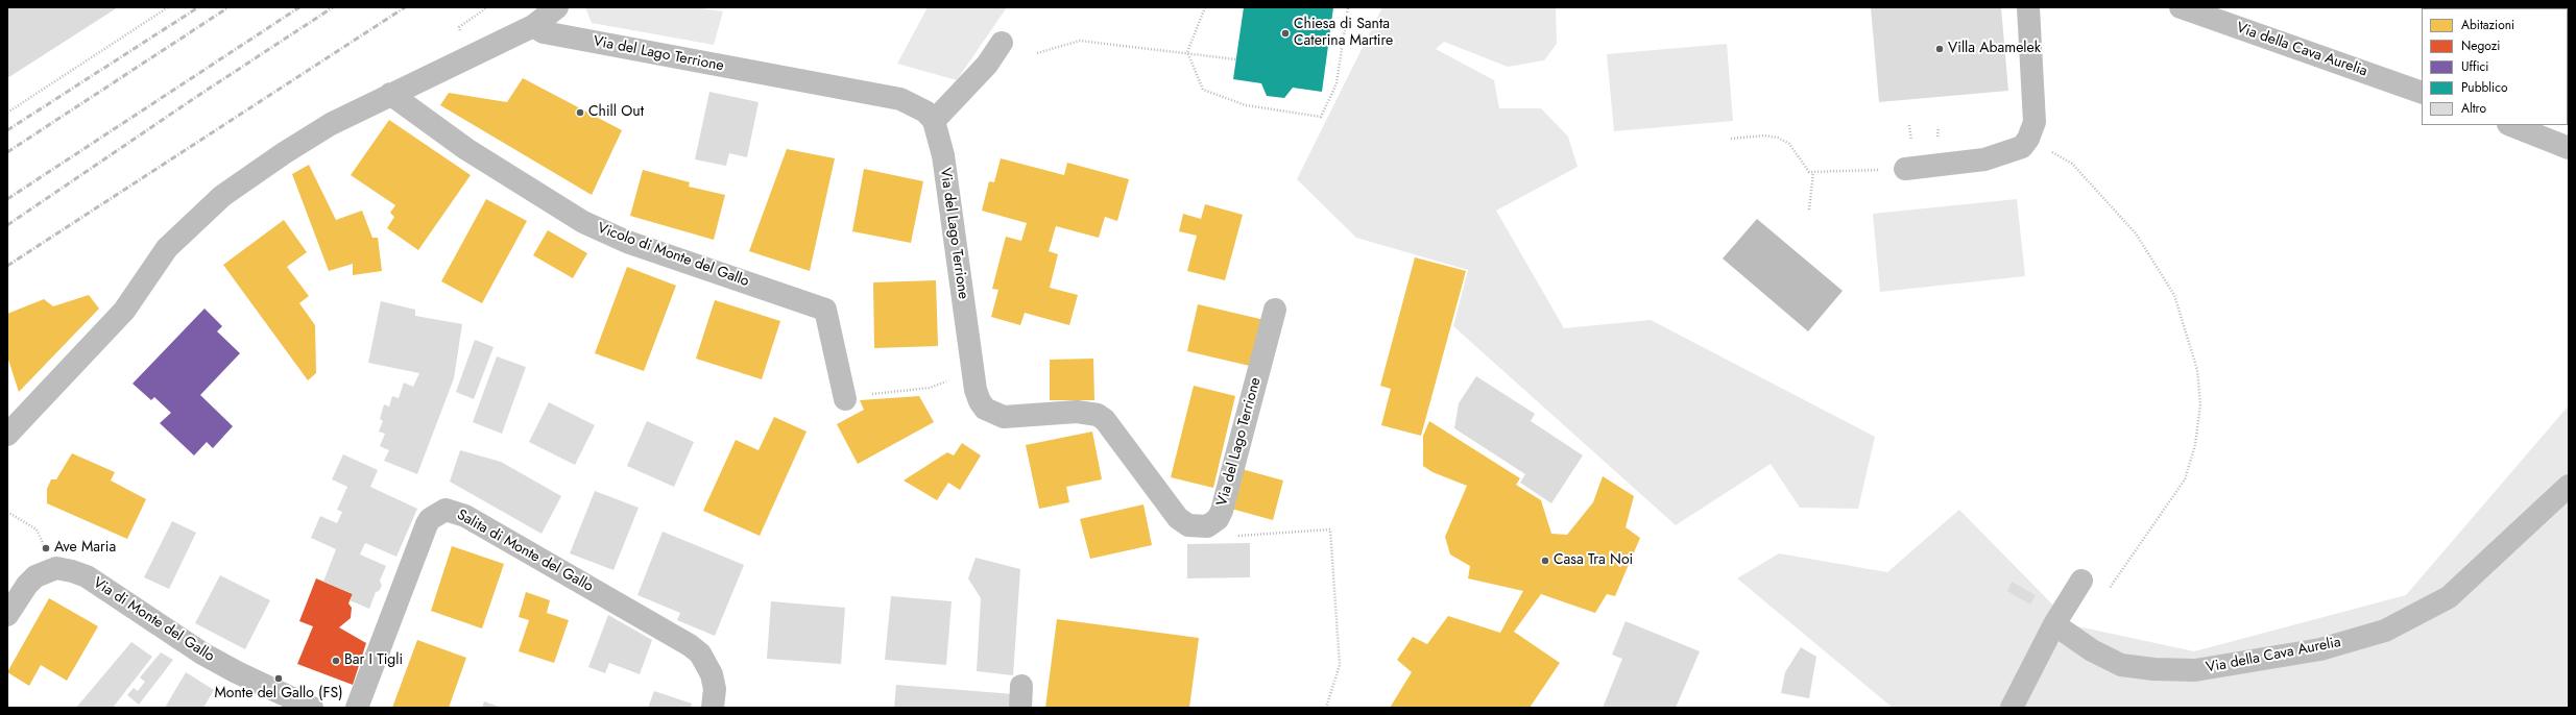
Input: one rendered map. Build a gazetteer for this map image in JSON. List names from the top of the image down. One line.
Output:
{"streets":{"street":["Via della Cava Aurelia","Via del Lago Terrione","Vicolo di Monte del Gallo","Salita di Monte del Gallo","Via di Monte del Gallo"]},"places":["Chiesa di Santa Caterina Martire","Villa Abamelek","Chill Out","Ave Maria","Casa Tra Noi","Bar I Tigli","Monte del Gallo (FS)"],"legend":["Abitazioni","Negozi","Uffici","Pubblico","Altro"]}
